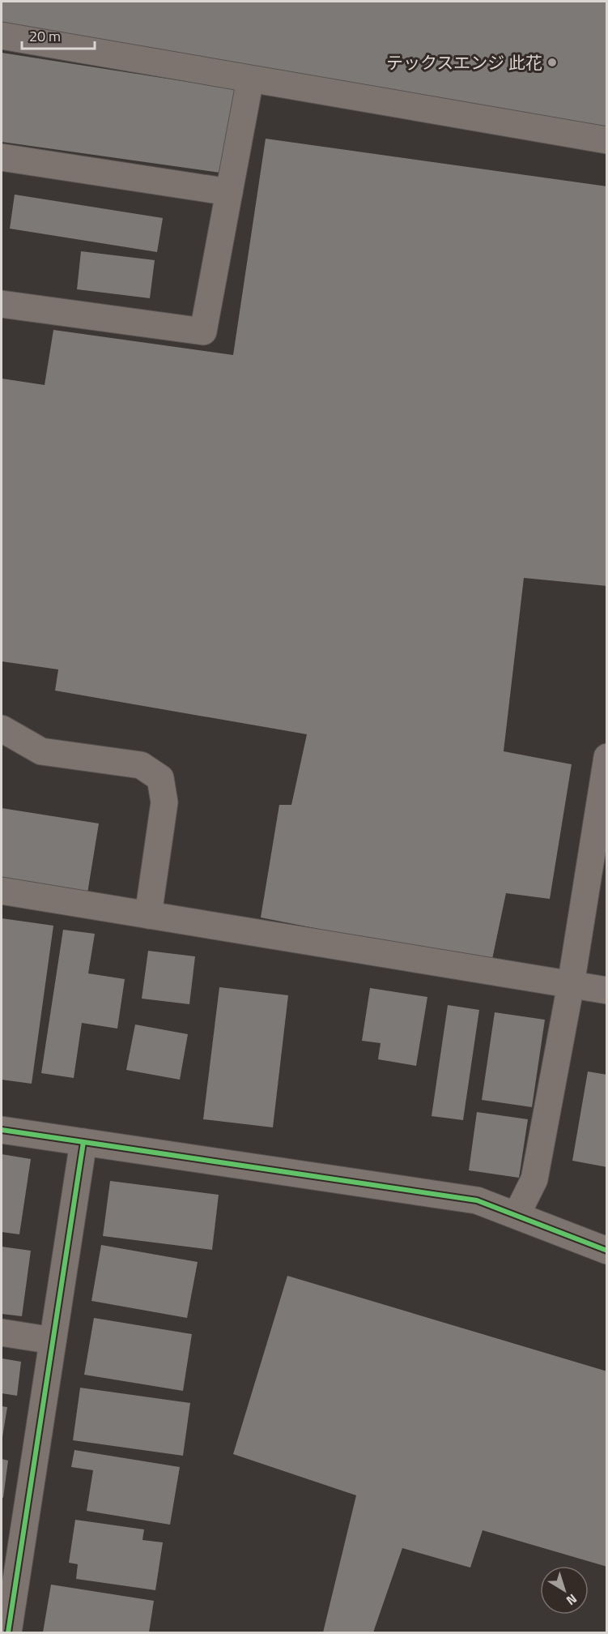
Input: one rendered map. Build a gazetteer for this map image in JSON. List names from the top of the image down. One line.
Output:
{"places":["テックスエンジ 此花"],"scale_bar":"20 m","north":"bottom right"}
